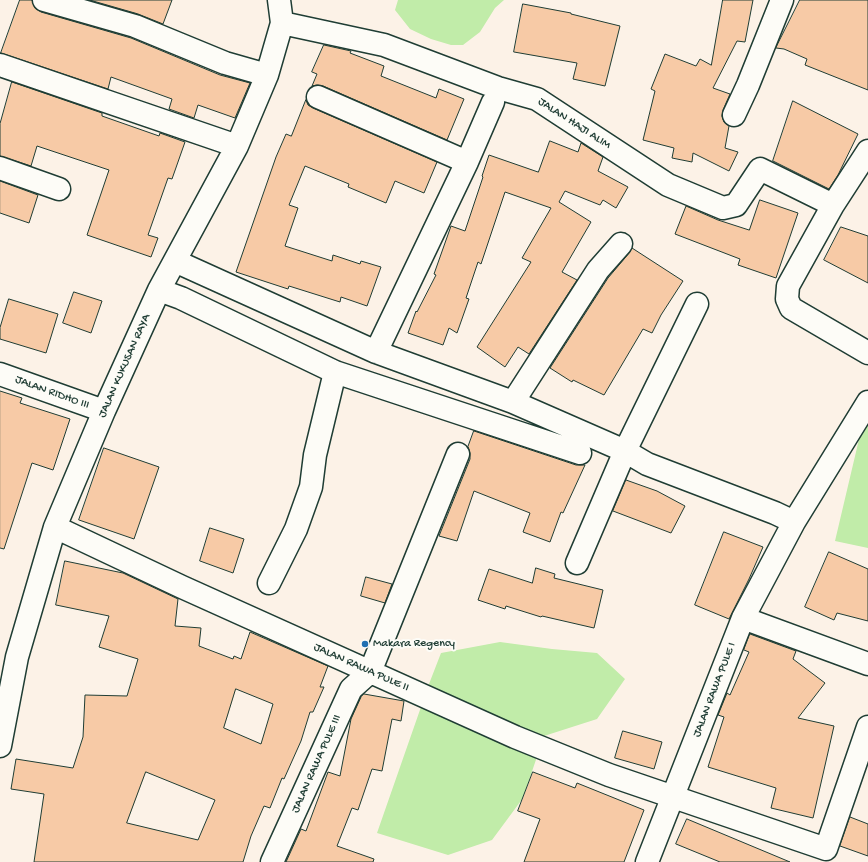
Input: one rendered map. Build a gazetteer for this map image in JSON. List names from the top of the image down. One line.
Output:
{"streets":{"street":["JALAN HAJI ALIM","JALAN KUKUSAN RAYA","JALAN RIDHO III","JALAN RAWA PULE II","JALAN RAWA PULE I","JALAN RAWA PULE III"]},"crossings":[["JALAN HAJI ALIM","JALAN KUKUSAN RAYA"],["JALAN KUKUSAN RAYA","JALAN RIDHO III"],["JALAN KUKUSAN RAYA","JALAN RAWA PULE II"],["JALAN RAWA PULE II","JALAN RAWA PULE I"],["JALAN RAWA PULE II","JALAN RAWA PULE III"]],"places":["Makara Regency"]}
